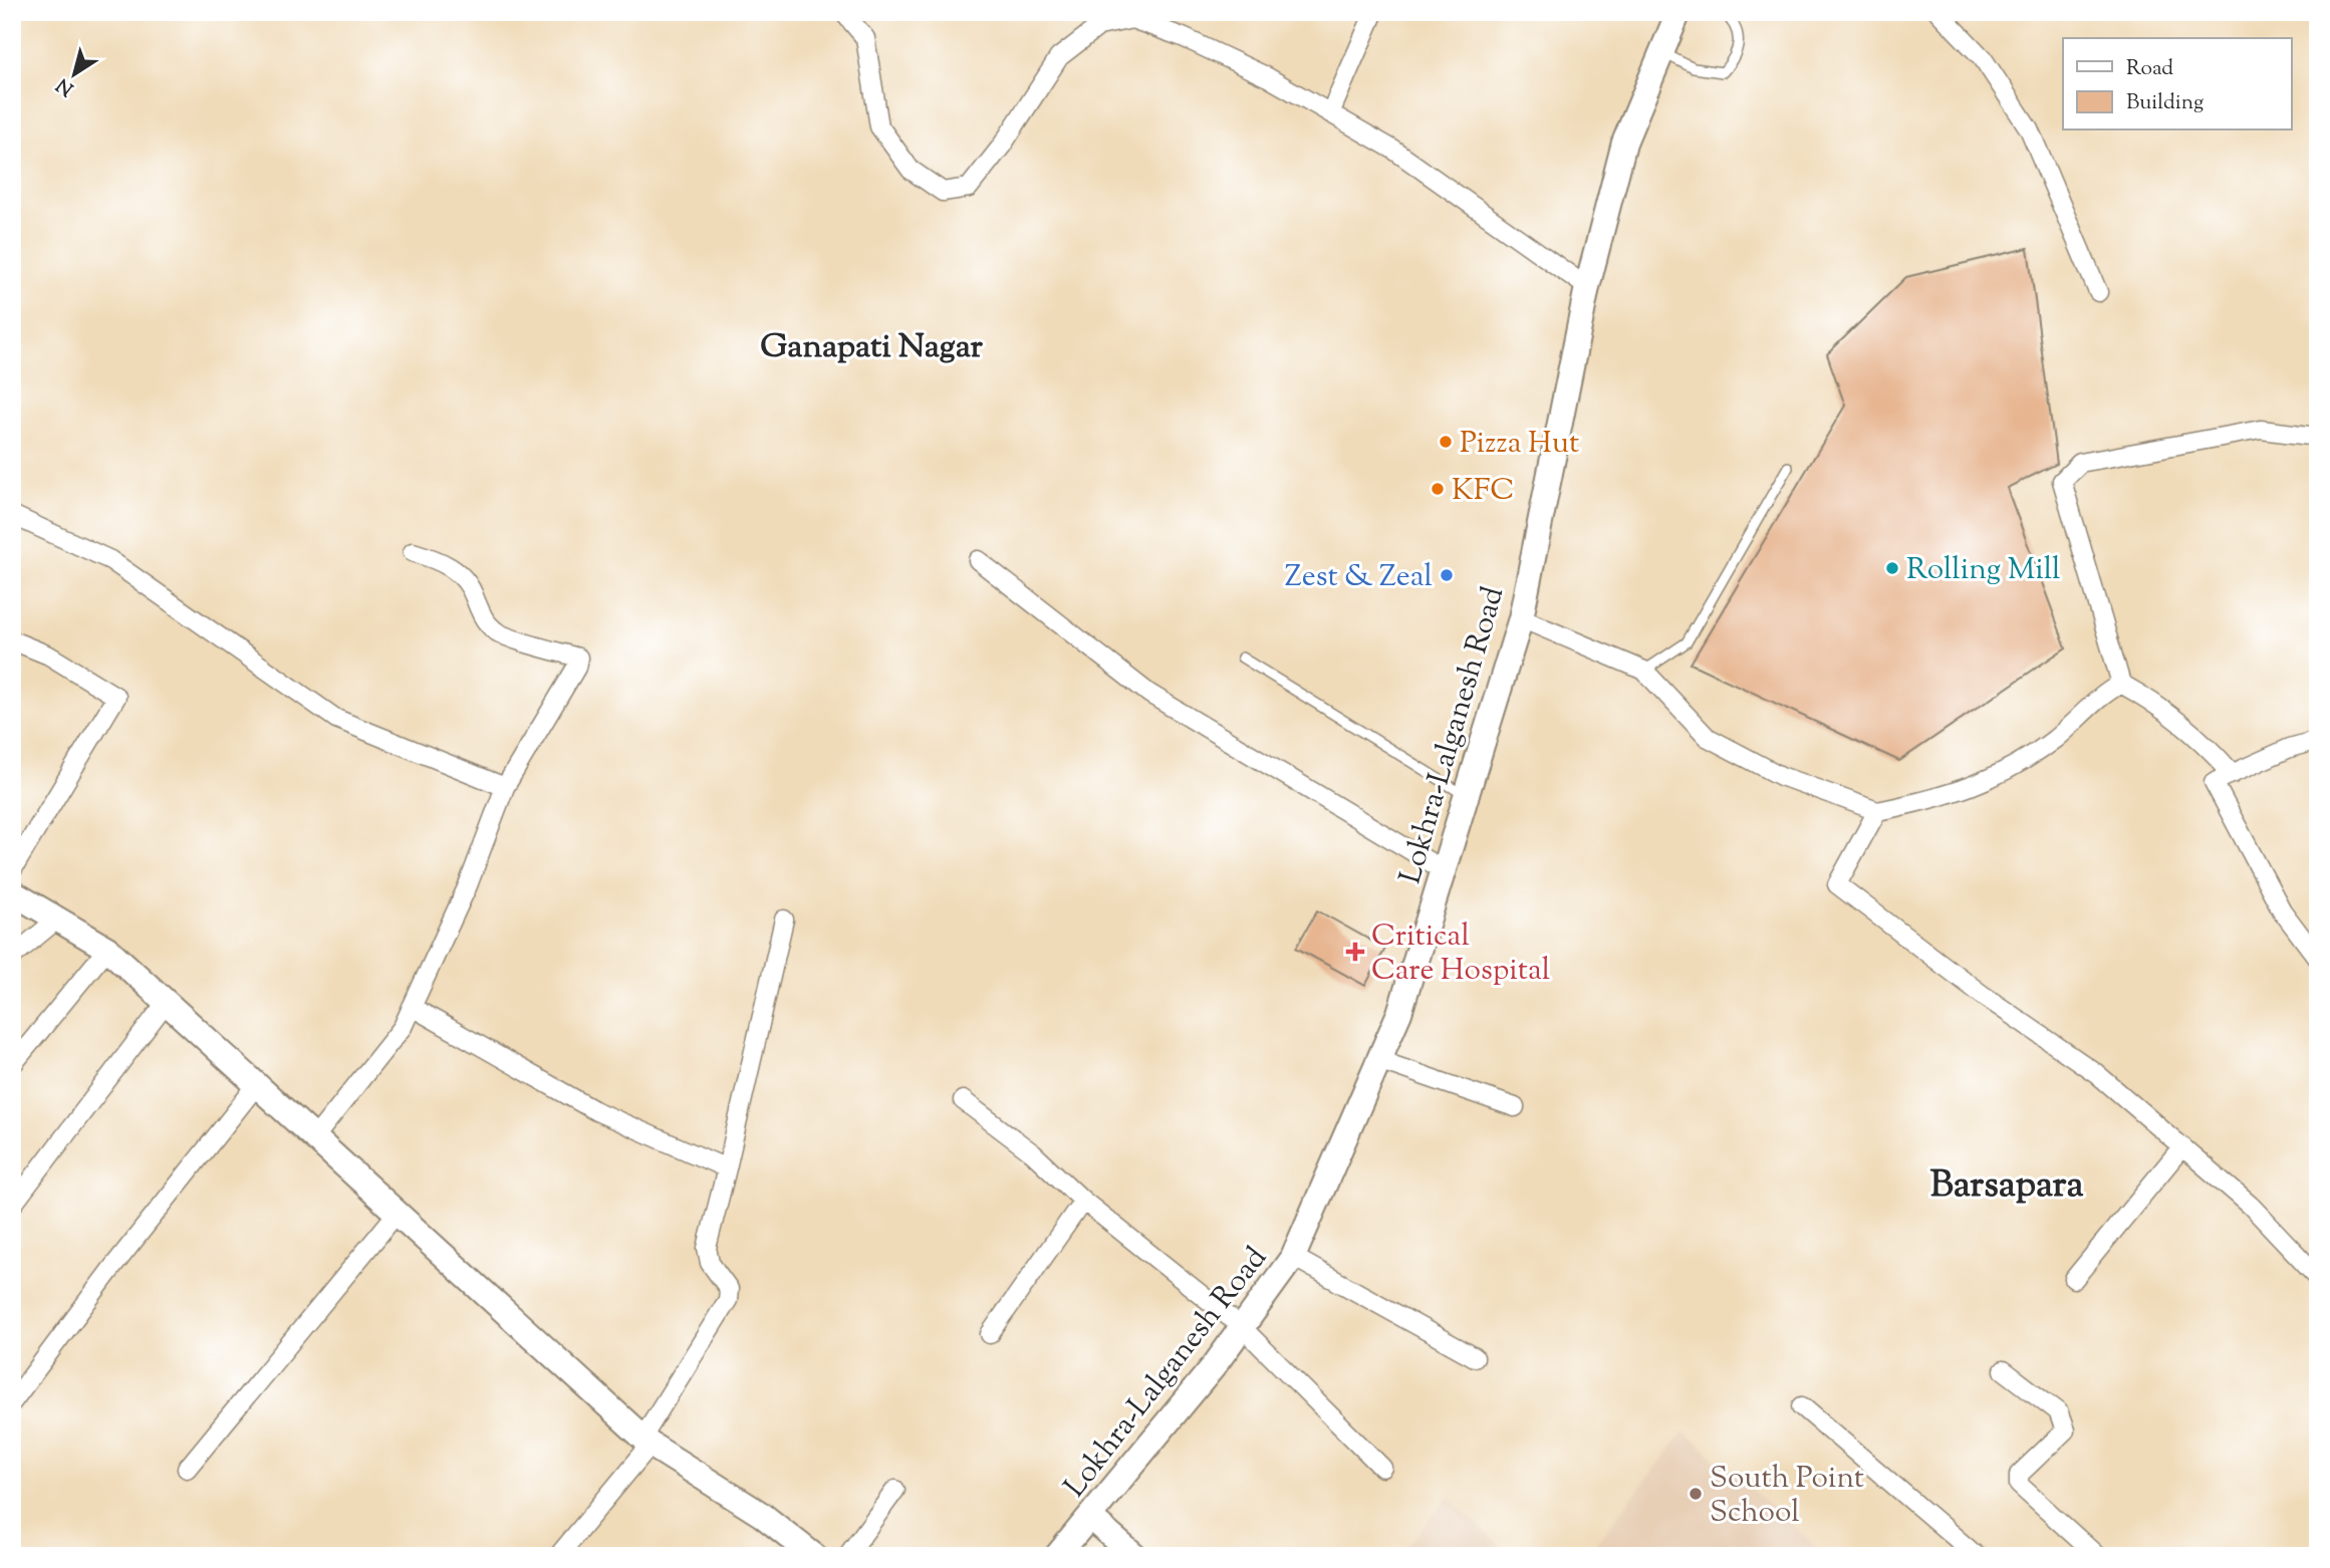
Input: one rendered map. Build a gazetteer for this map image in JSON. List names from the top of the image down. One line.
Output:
{"streets":{"main road":["Lokhra-Lalganesh Road"]},"districts":["Ganapati Nagar","Barsapara"],"places":{"other":["Pizza Hut","KFC","Rolling Mill","Zest & Zeal","South Point School"],"health":["Critical Care Hospital"]},"legend":["Road","Building"],"north":"bottom left"}
